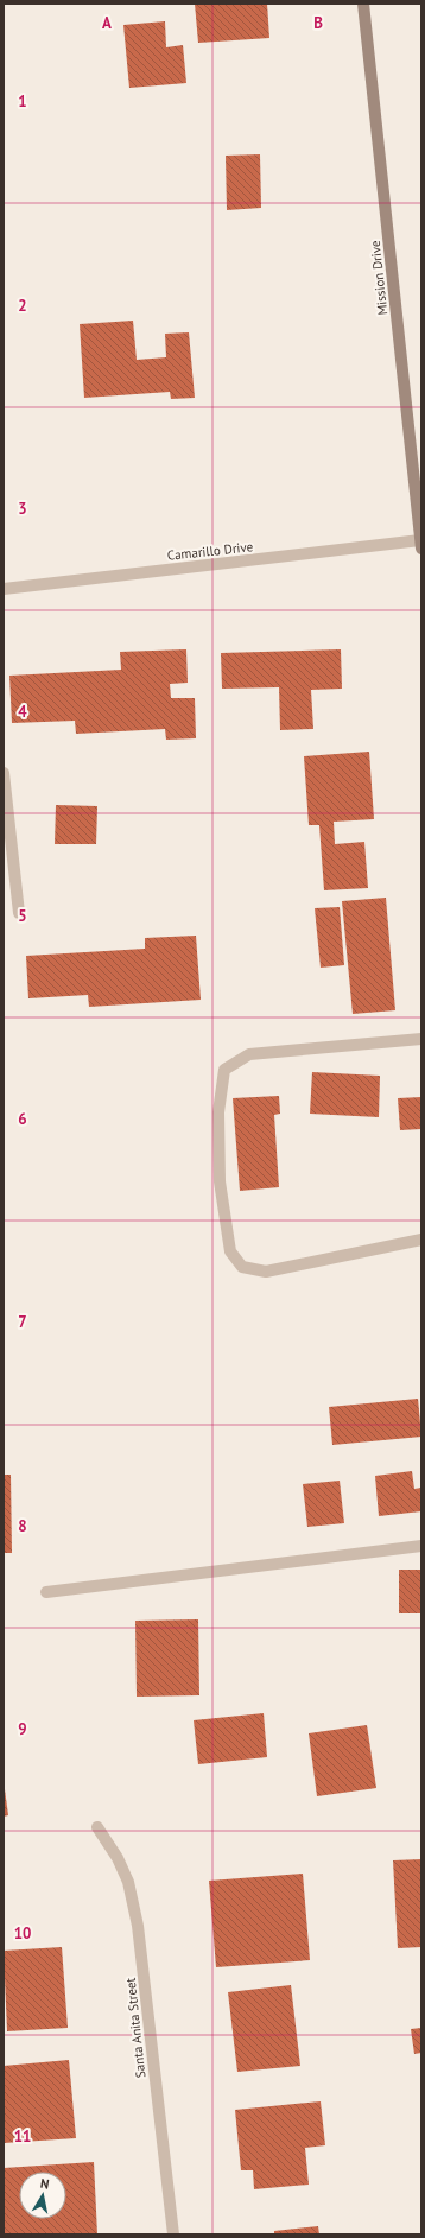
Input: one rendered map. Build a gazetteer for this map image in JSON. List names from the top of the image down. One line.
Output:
{"streets":{"street":["Mission Drive","Camarillo Drive","Santa Anita Street"]},"crossings":[["Mission Drive","Camarillo Drive"]],"north":"top","grid":{"columns":["A","B"],"rows":["1","2","3","4","5","6","7","8","9","10","11"]}}
